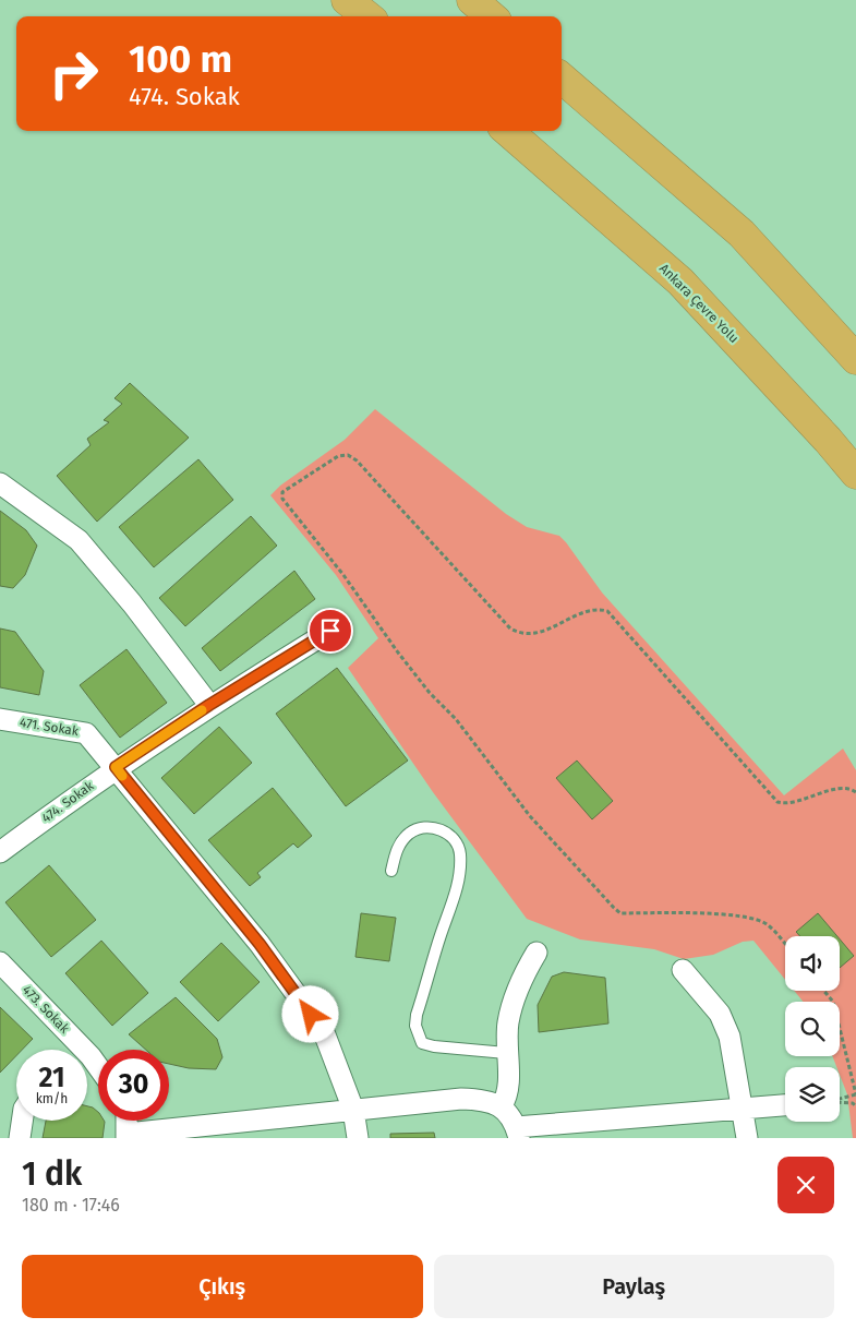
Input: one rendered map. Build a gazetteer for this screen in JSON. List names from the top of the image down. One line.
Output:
{"streets":{"highway":["Ankara Çevre Yolu"],"street":["471. Sokak","474. Sokak","473. Sokak"]},"crossings":[["471. Sokak","474. Sokak"]],"page":{"turn":["100 m","474. Sokak"],"speed":"21 km/h","limit":"30","heading":["1 dk","180 m · 17:46"],"buttons":["Çıkış","Paylaş"]}}
